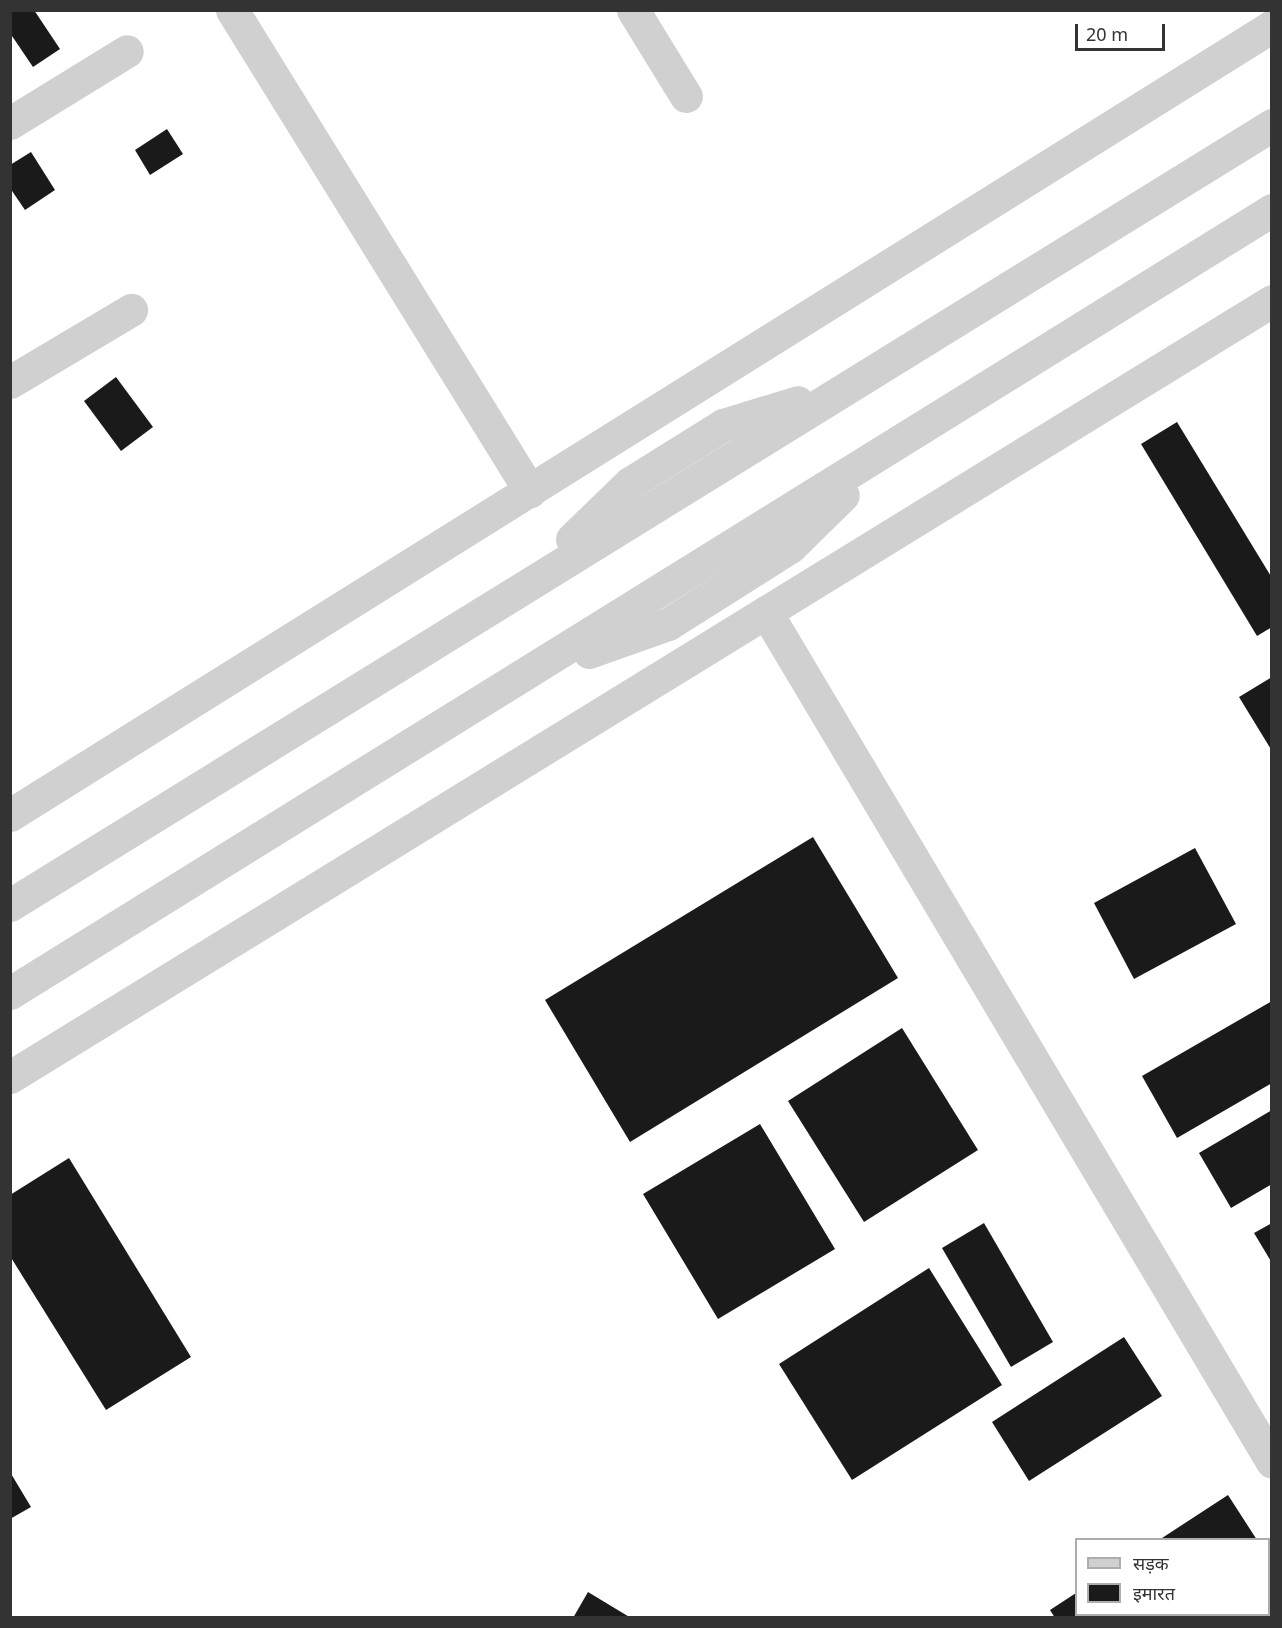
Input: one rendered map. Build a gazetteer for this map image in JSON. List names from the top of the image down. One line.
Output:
{"legend":["सड़क","इमारत"],"scale_bar":"20 m"}
